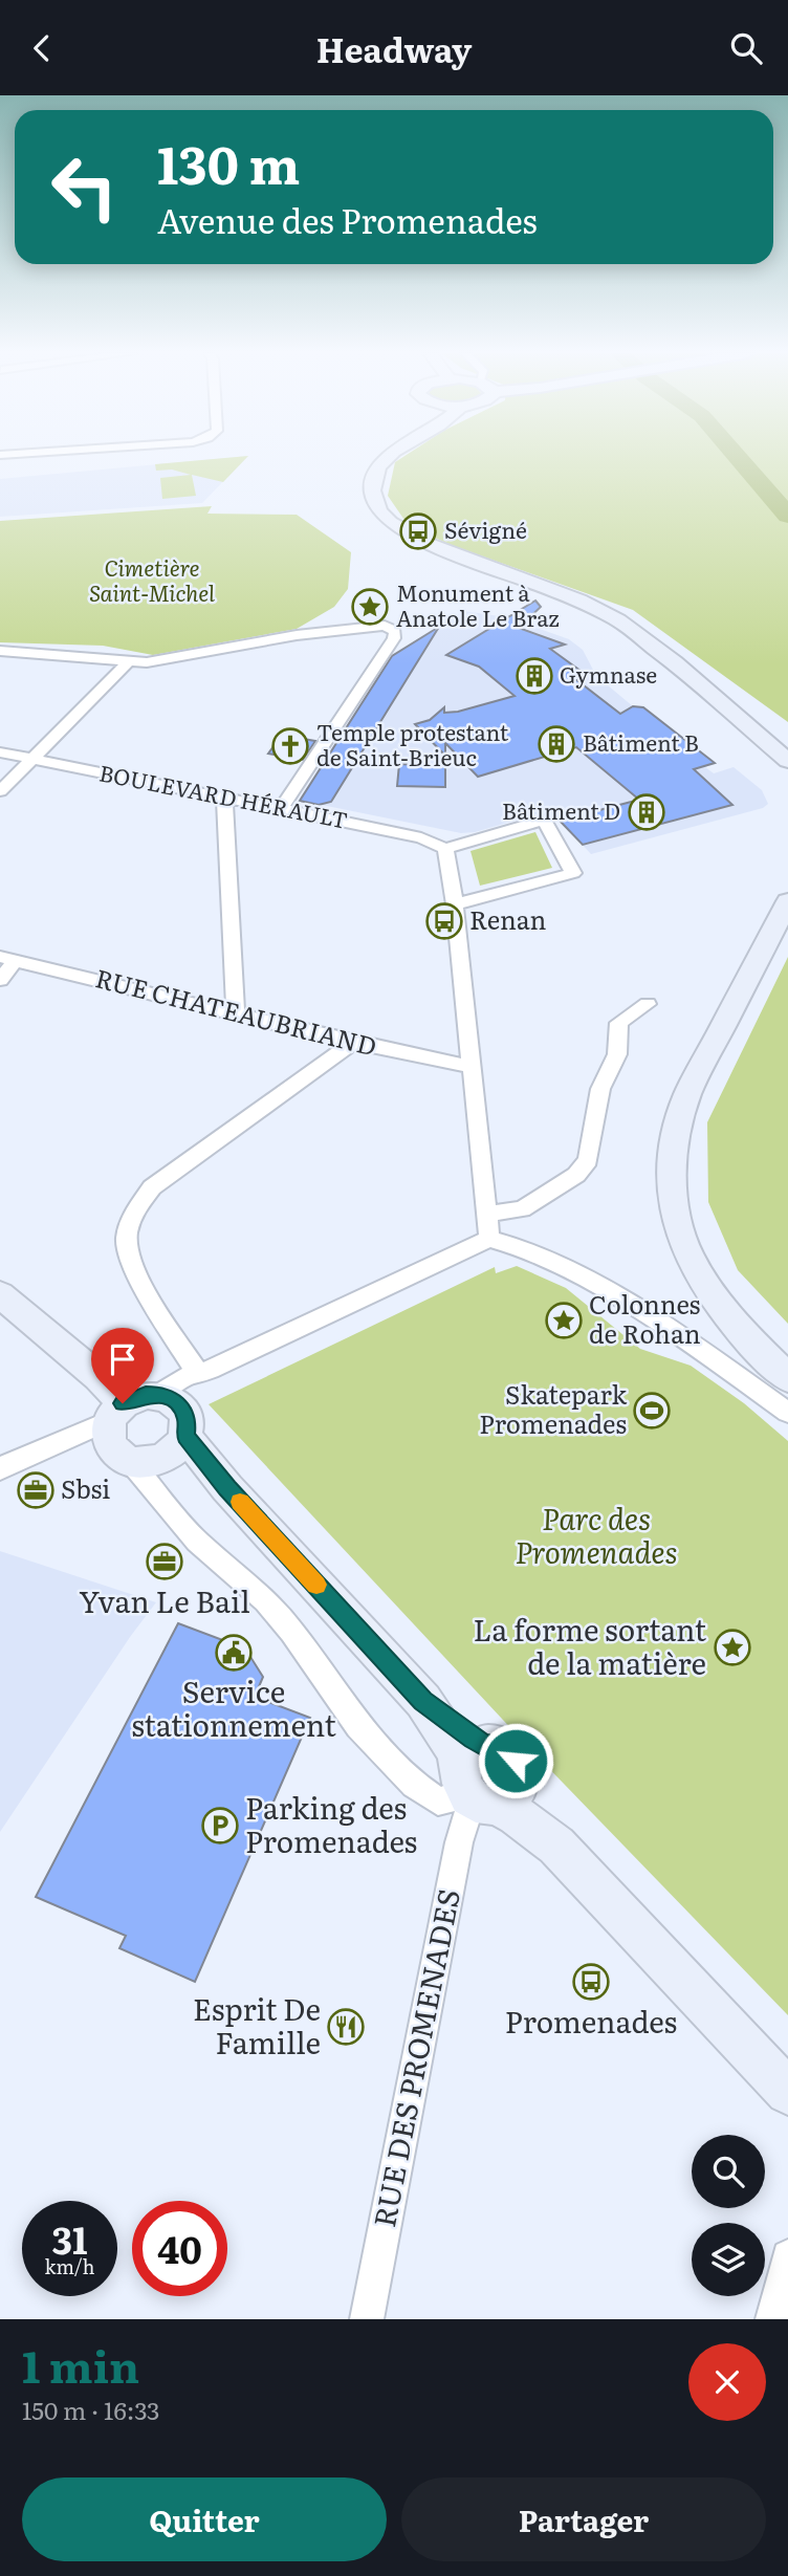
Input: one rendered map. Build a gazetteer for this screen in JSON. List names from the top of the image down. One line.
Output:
{"streets":{"street":["BOULEVARD HÉRAULT","RUE CHATEAUBRIAND","RUE DES PROMENADES"]},"parks":["Cimetière Saint-Michel","Parc des Promenades"],"places":{"bus stop":["Sévigné","Renan","Promenades"],"place":["Monument à Anatole Le Braz","Colonnes de Rohan","La forme sortant de la matière"],"building":["Gymnase","Bâtiment B","Bâtiment D"],"church":["Temple protestant de Saint-Brieuc"],"sports":["Skatepark Promenades"],"office":["Sbsi","Yvan Le Bail"],"public building":["Service stationnement"],"parking":["Parking des Promenades"],"restaurant":["Esprit De Famille"]},"page":{"header":"Headway","turn":["130 m","Avenue des Promenades"],"speed":"31 km/h","limit":"40","heading":["1 min","150 m · 16:33"],"buttons":["Quitter","Partager"]}}
